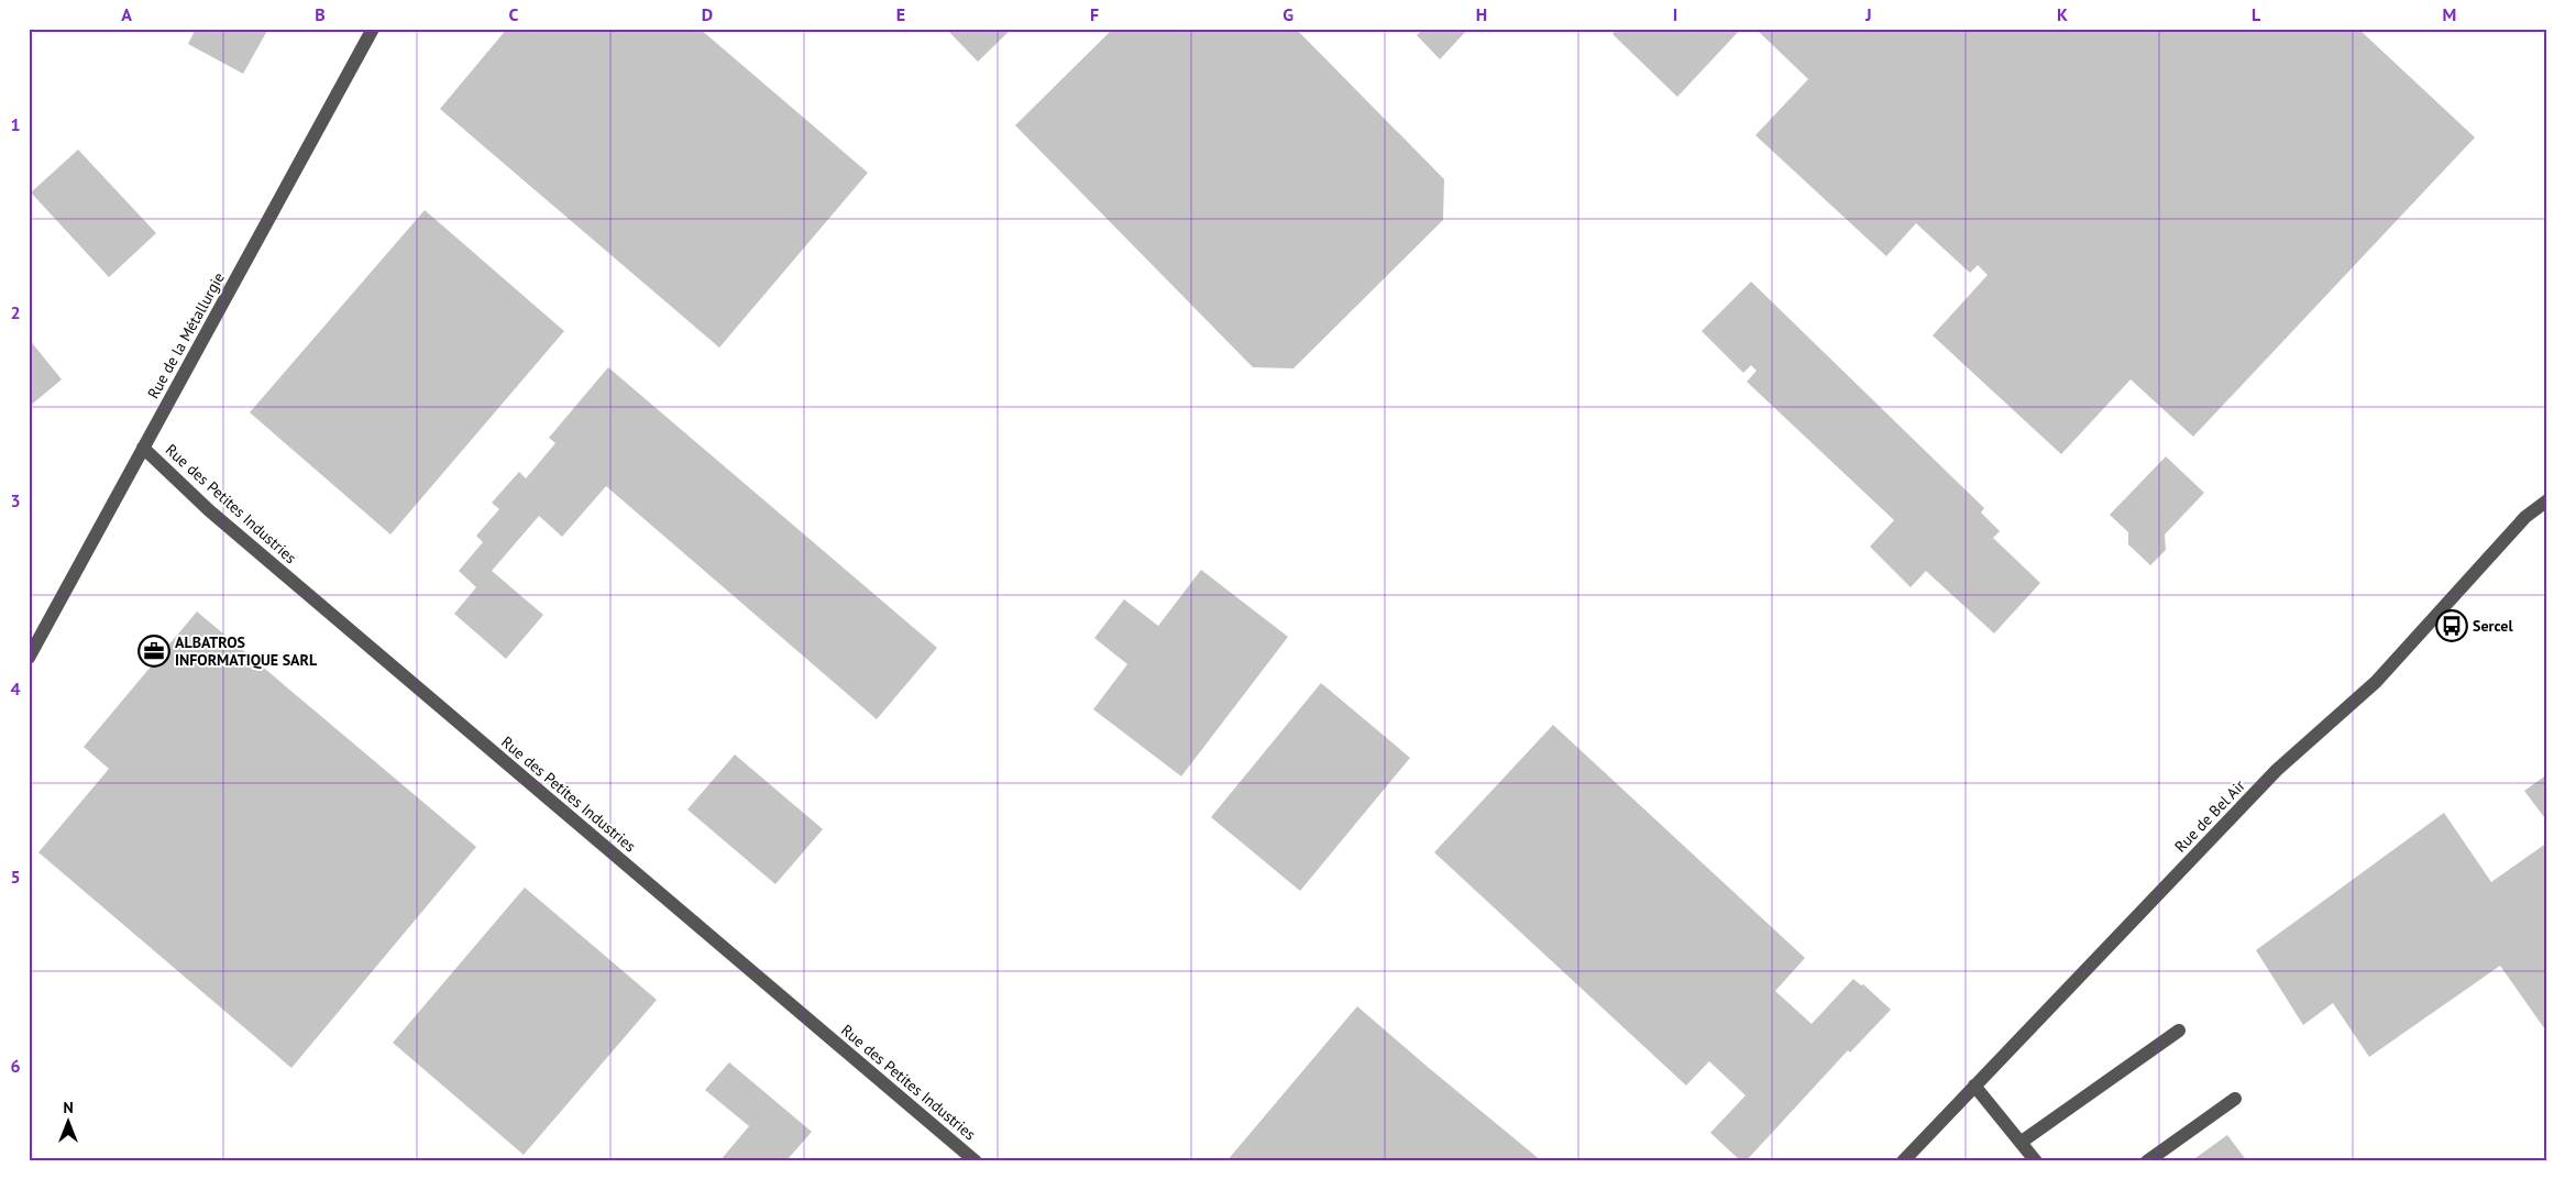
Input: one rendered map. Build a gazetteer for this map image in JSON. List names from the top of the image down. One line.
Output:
{"streets":{"street":["Rue de la Métallurgie","Rue des Petites Industries","Rue de Bel Air"]},"crossings":[["Rue de la Métallurgie","Rue des Petites Industries"]],"places":{"bus stop":["Sercel"],"office":["ALBATROS INFORMATIQUE SARL"]},"north":"top","grid":{"columns":["A","B","C","D","E","F","G","H","I","J","K","L","M"],"rows":["1","2","3","4","5","6"]}}
